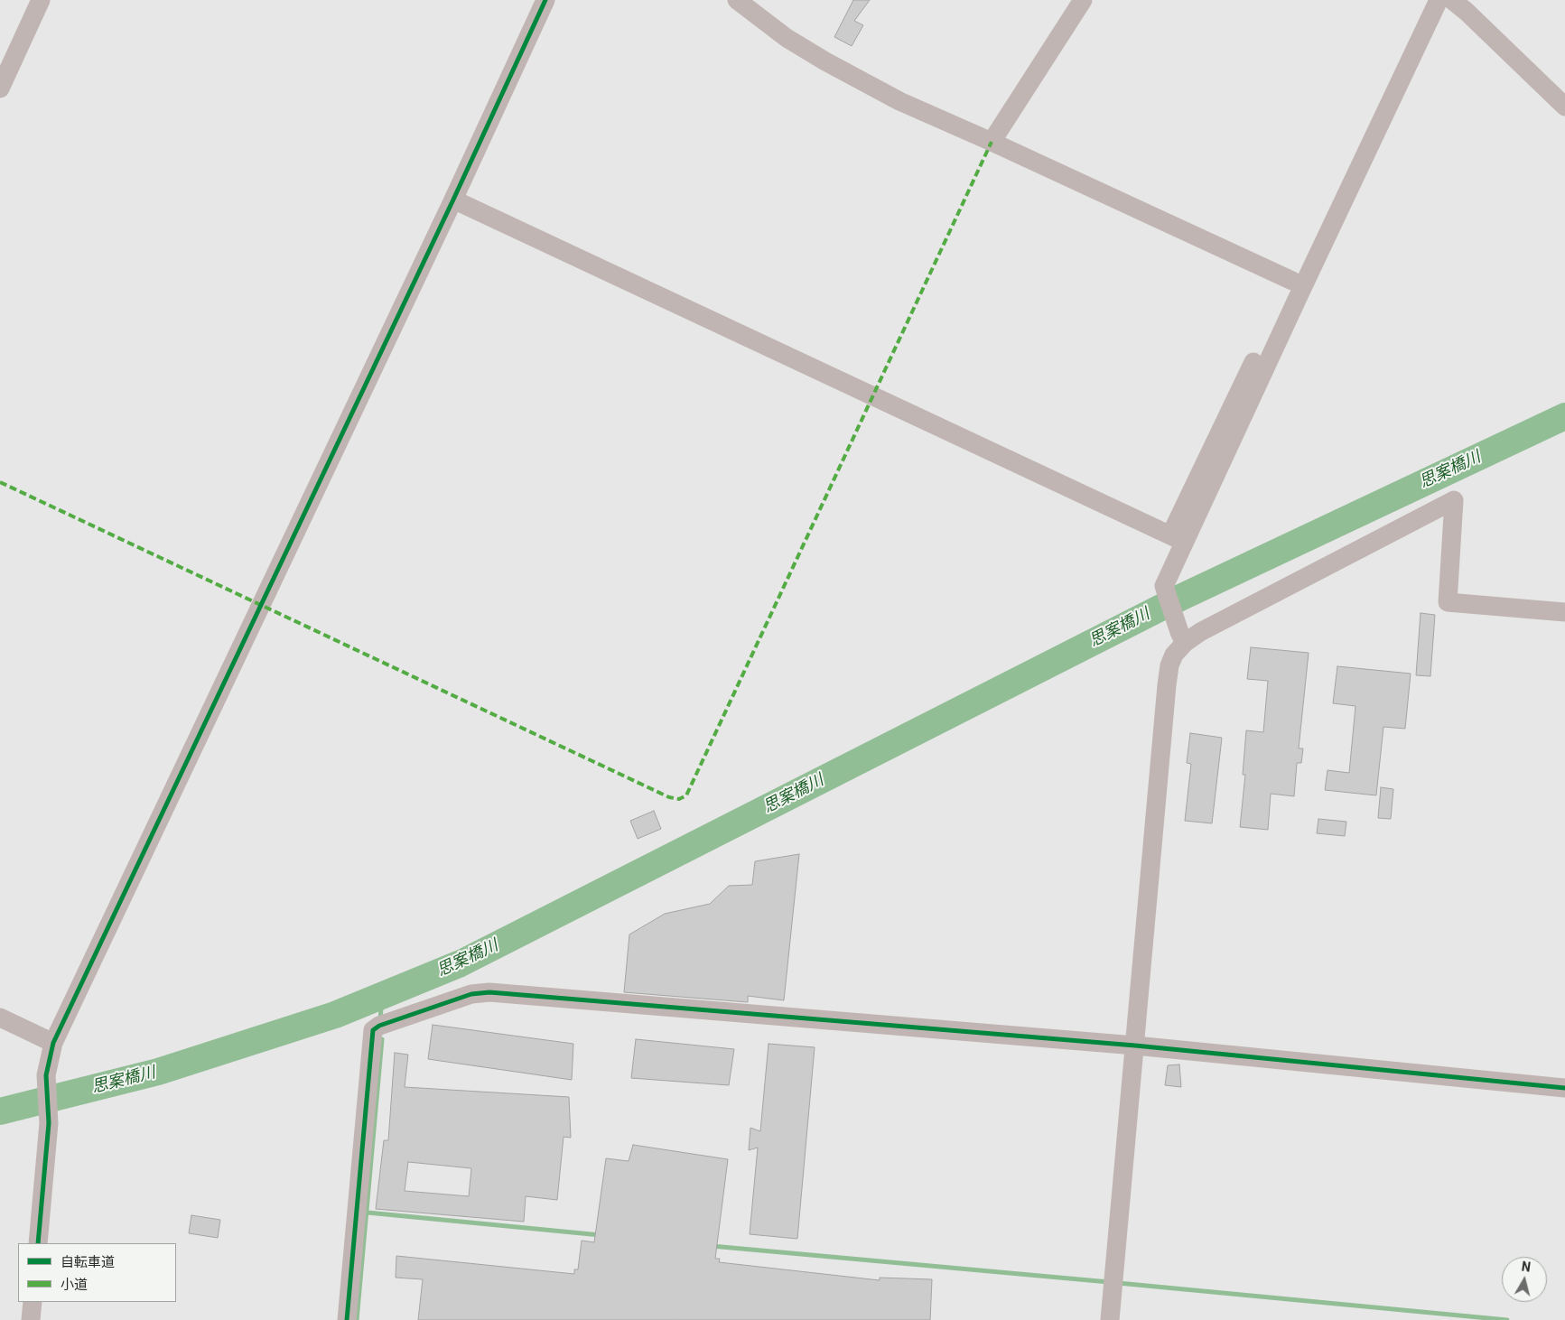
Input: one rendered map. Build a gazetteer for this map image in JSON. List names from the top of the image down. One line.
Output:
{"water":["思案橋川"],"legend":["自転車道","小道"],"north":"top"}
